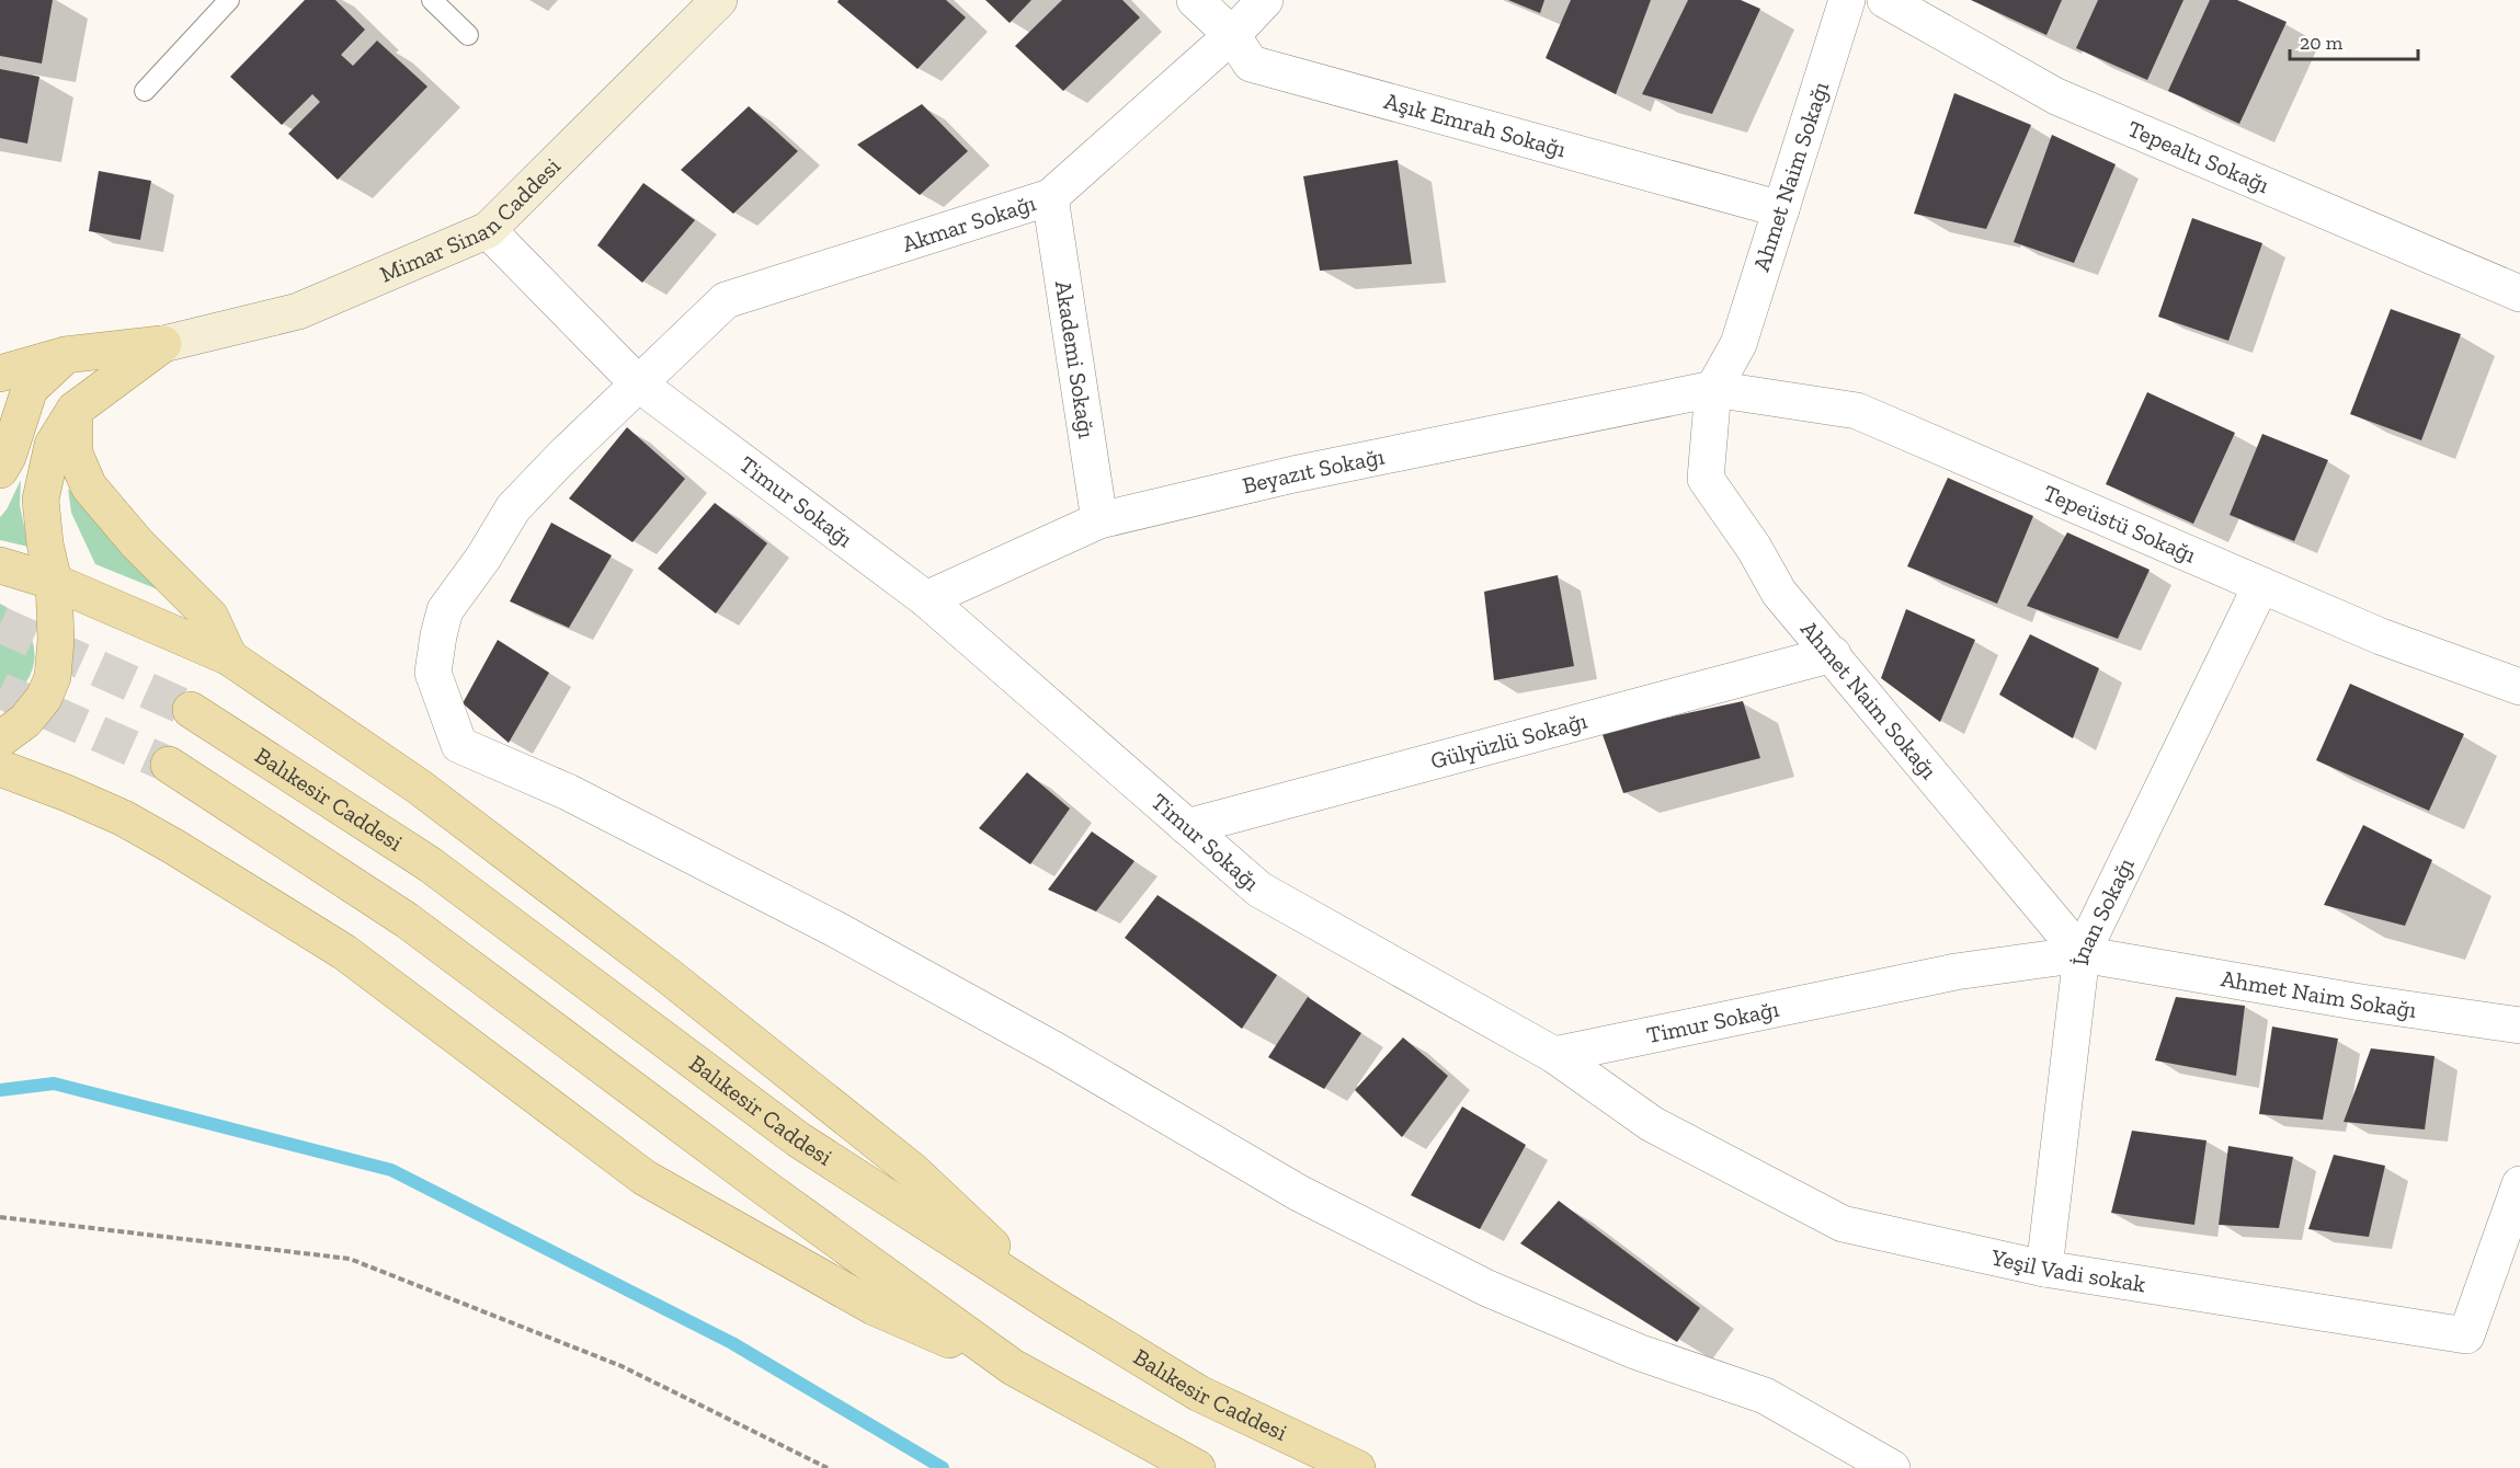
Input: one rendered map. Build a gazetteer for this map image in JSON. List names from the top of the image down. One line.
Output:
{"streets":{"main road":["Mimar Sinan Caddesi","Balıkesir Caddesi"],"street":["Aşık Emrah Sokağı","Tepealtı Sokağı","Ahmet Naim Sokağı","Akmar Sokağı","Akademi Sokağı","Beyazıt Sokağı","Timur Sokağı","Tepeüstü Sokağı","Gülyüzlü Sokağı","İnan Sokağı","Yeşil Vadi sokak"]},"crossings":[["Aşık Emrah Sokağı","Ahmet Naim Sokağı"],["Aşık Emrah Sokağı","Akmar Sokağı"],["Ahmet Naim Sokağı","Beyazıt Sokağı"],["Ahmet Naim Sokağı","Timur Sokağı"],["Ahmet Naim Sokağı","Tepeüstü Sokağı"],["Ahmet Naim Sokağı","Gülyüzlü Sokağı"],["Ahmet Naim Sokağı","İnan Sokağı"],["Mimar Sinan Caddesi","Timur Sokağı"],["Akmar Sokağı","Akademi Sokağı"],["Akmar Sokağı","Timur Sokağı"],["Akademi Sokağı","Beyazıt Sokağı"],["Beyazıt Sokağı","Timur Sokağı"],["Beyazıt Sokağı","Tepeüstü Sokağı"],["Timur Sokağı","Gülyüzlü Sokağı"],["Timur Sokağı","İnan Sokağı"],["Timur Sokağı","Yeşil Vadi sokak"],["Tepeüstü Sokağı","İnan Sokağı"],["İnan Sokağı","Yeşil Vadi sokak"]],"scale_bar":"20 m"}
